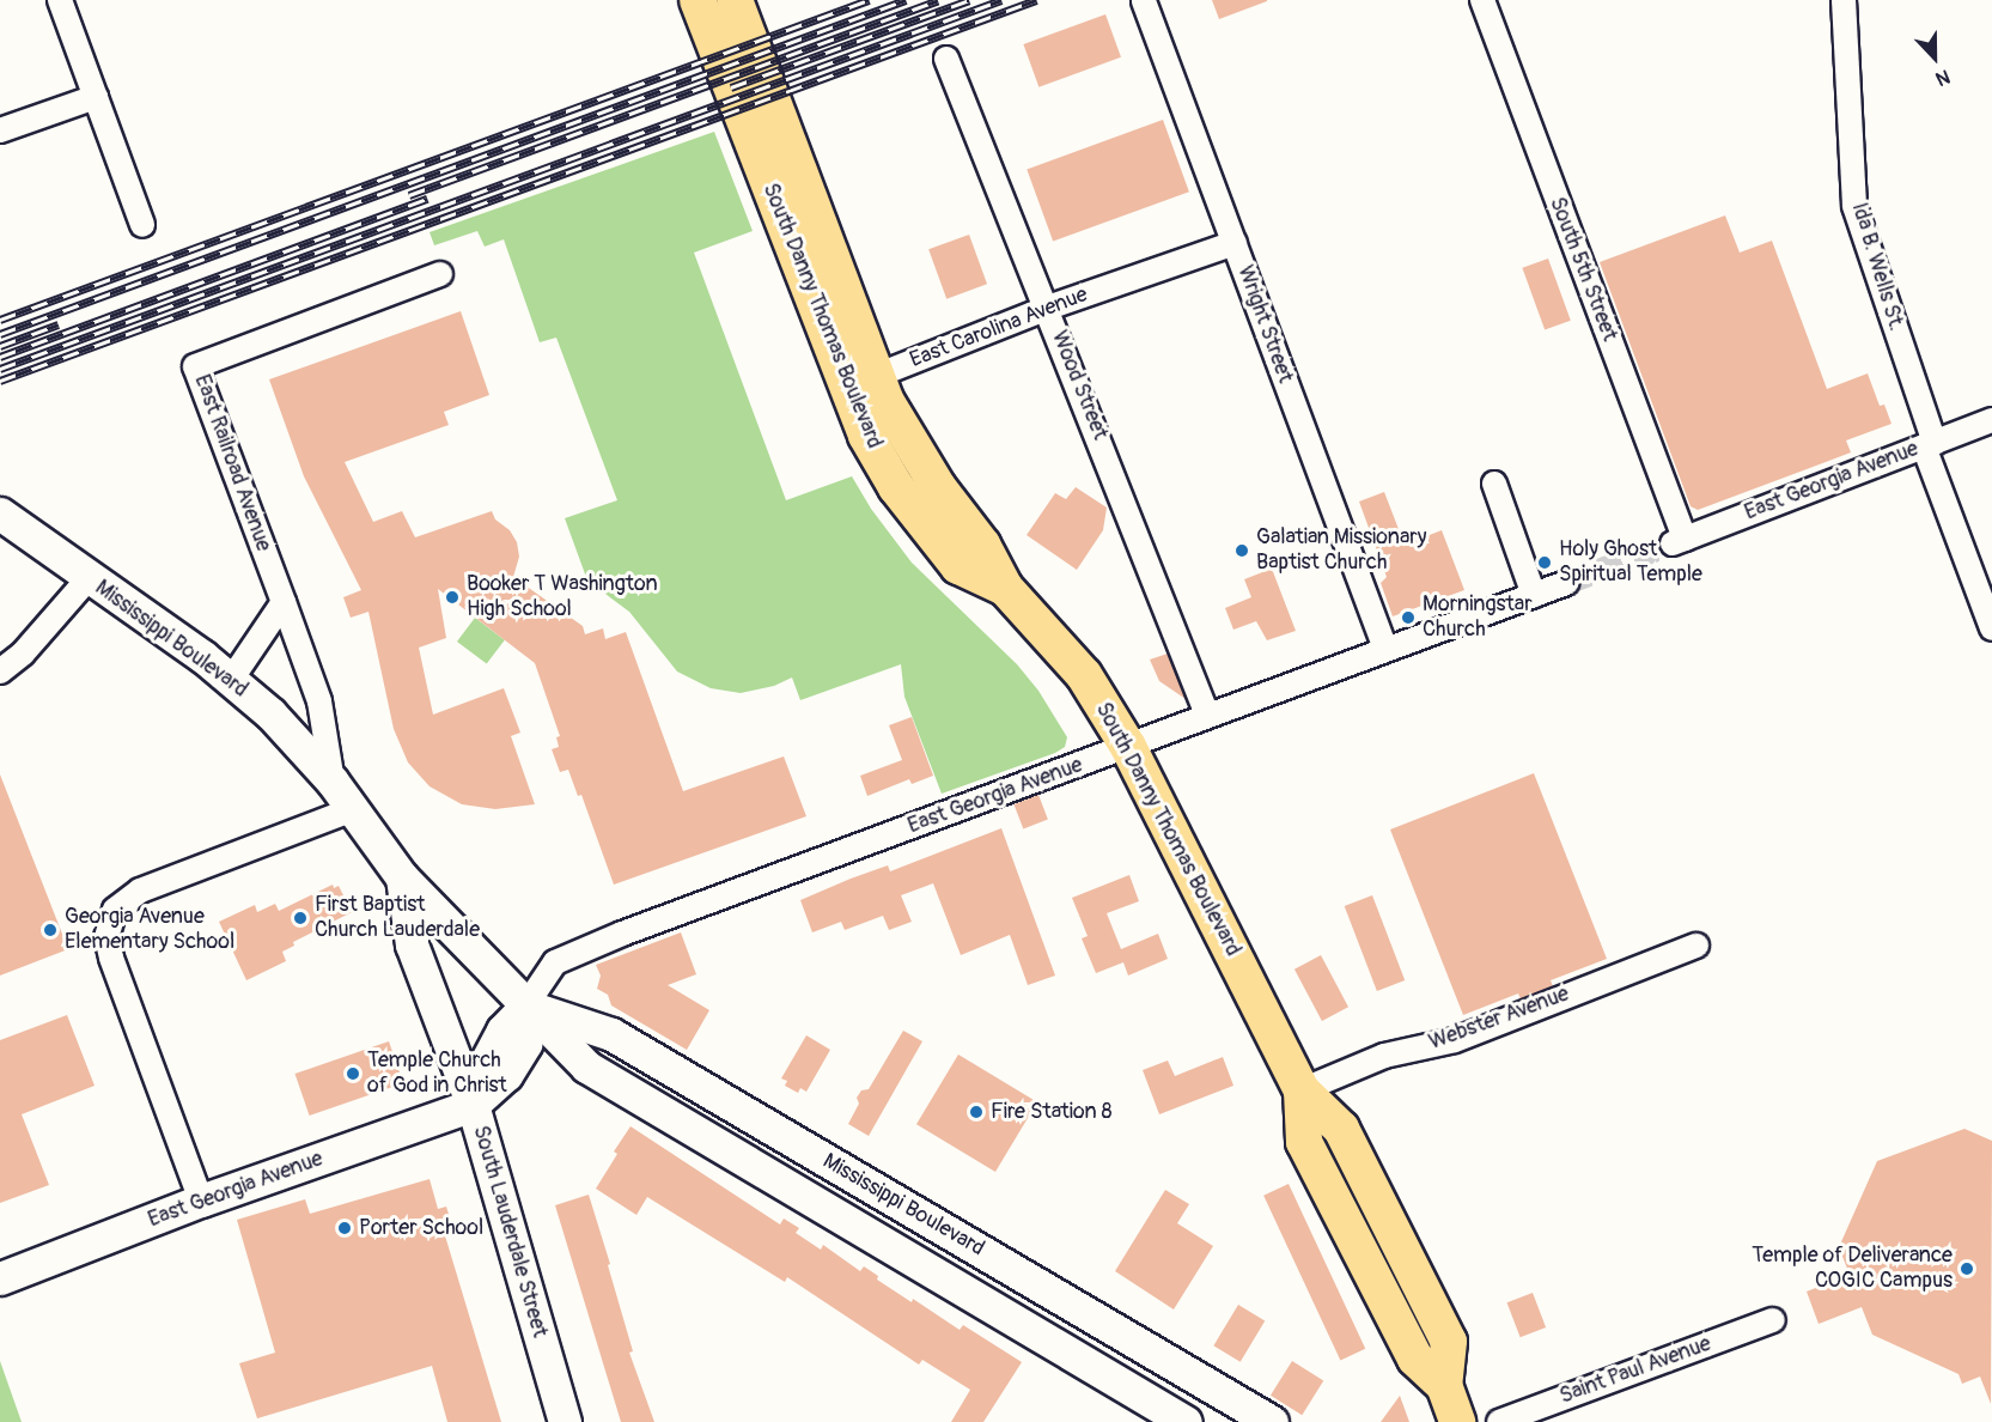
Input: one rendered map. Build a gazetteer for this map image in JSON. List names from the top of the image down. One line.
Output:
{"streets":{"main road":["South Danny Thomas Boulevard","East Georgia Avenue","Mississippi Boulevard","South Lauderdale Street"],"street":["Ida B. Wells St.","South 5th Street","Wright Street","East Carolina Avenue","Wood Street","East Railroad Avenue","Webster Avenue","Saint Paul Avenue"]},"crossings":[["Ida B. Wells St.","East Georgia Avenue"],["South 5th Street","East Georgia Avenue"],["South Danny Thomas Boulevard","East Carolina Avenue"],["South Danny Thomas Boulevard","East Georgia Avenue"],["South Danny Thomas Boulevard","Webster Avenue"],["Wright Street","East Carolina Avenue"],["Wright Street","East Georgia Avenue"],["East Carolina Avenue","Wood Street"],["Wood Street","East Georgia Avenue"],["East Railroad Avenue","Mississippi Boulevard"],["East Georgia Avenue","Mississippi Boulevard"],["East Georgia Avenue","South Lauderdale Street"],["Mississippi Boulevard","South Lauderdale Street"]],"places":["Galatian Missionary Baptist Church","Holy Ghost Spiritual Temple","Booker T Washington High School","Morningstar Church","First Baptist Church Lauderdale","Georgia Avenue Elementary School","Temple Church of God in Christ","Fire Station 8","Porter School","Temple of Deliverance COGIC Campus"],"north":"bottom"}
